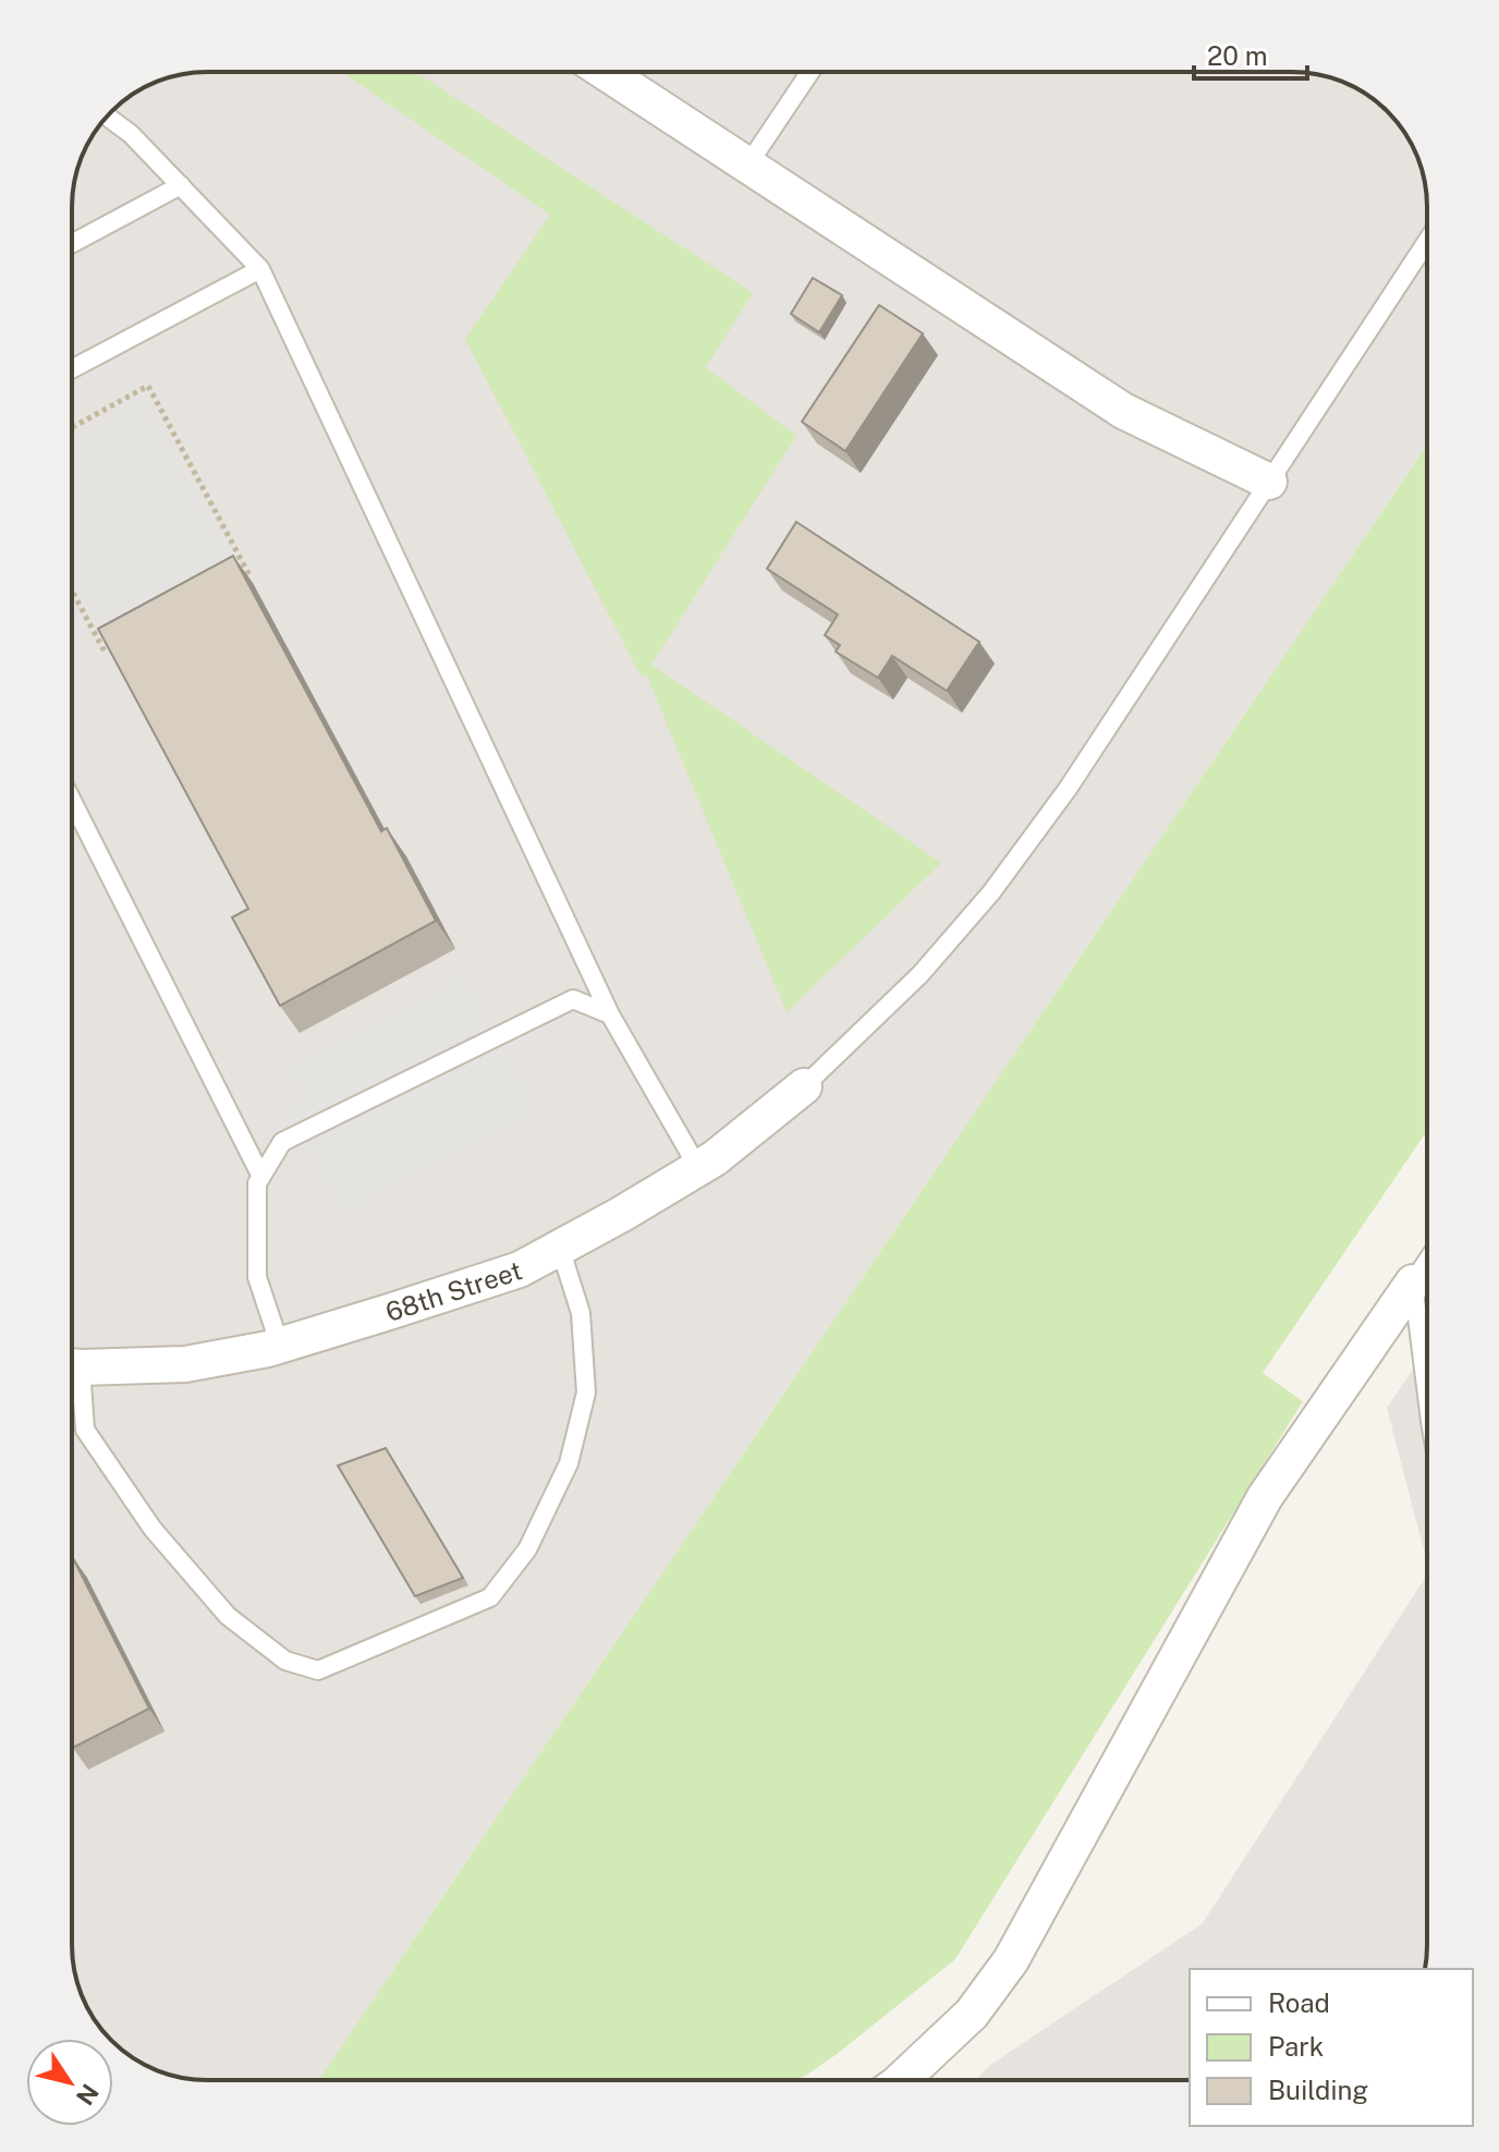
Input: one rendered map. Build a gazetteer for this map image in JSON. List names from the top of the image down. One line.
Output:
{"streets":{"street":["68th Street"]},"legend":["Road","Park","Building"],"scale_bar":"20 m","north":"bottom right"}
